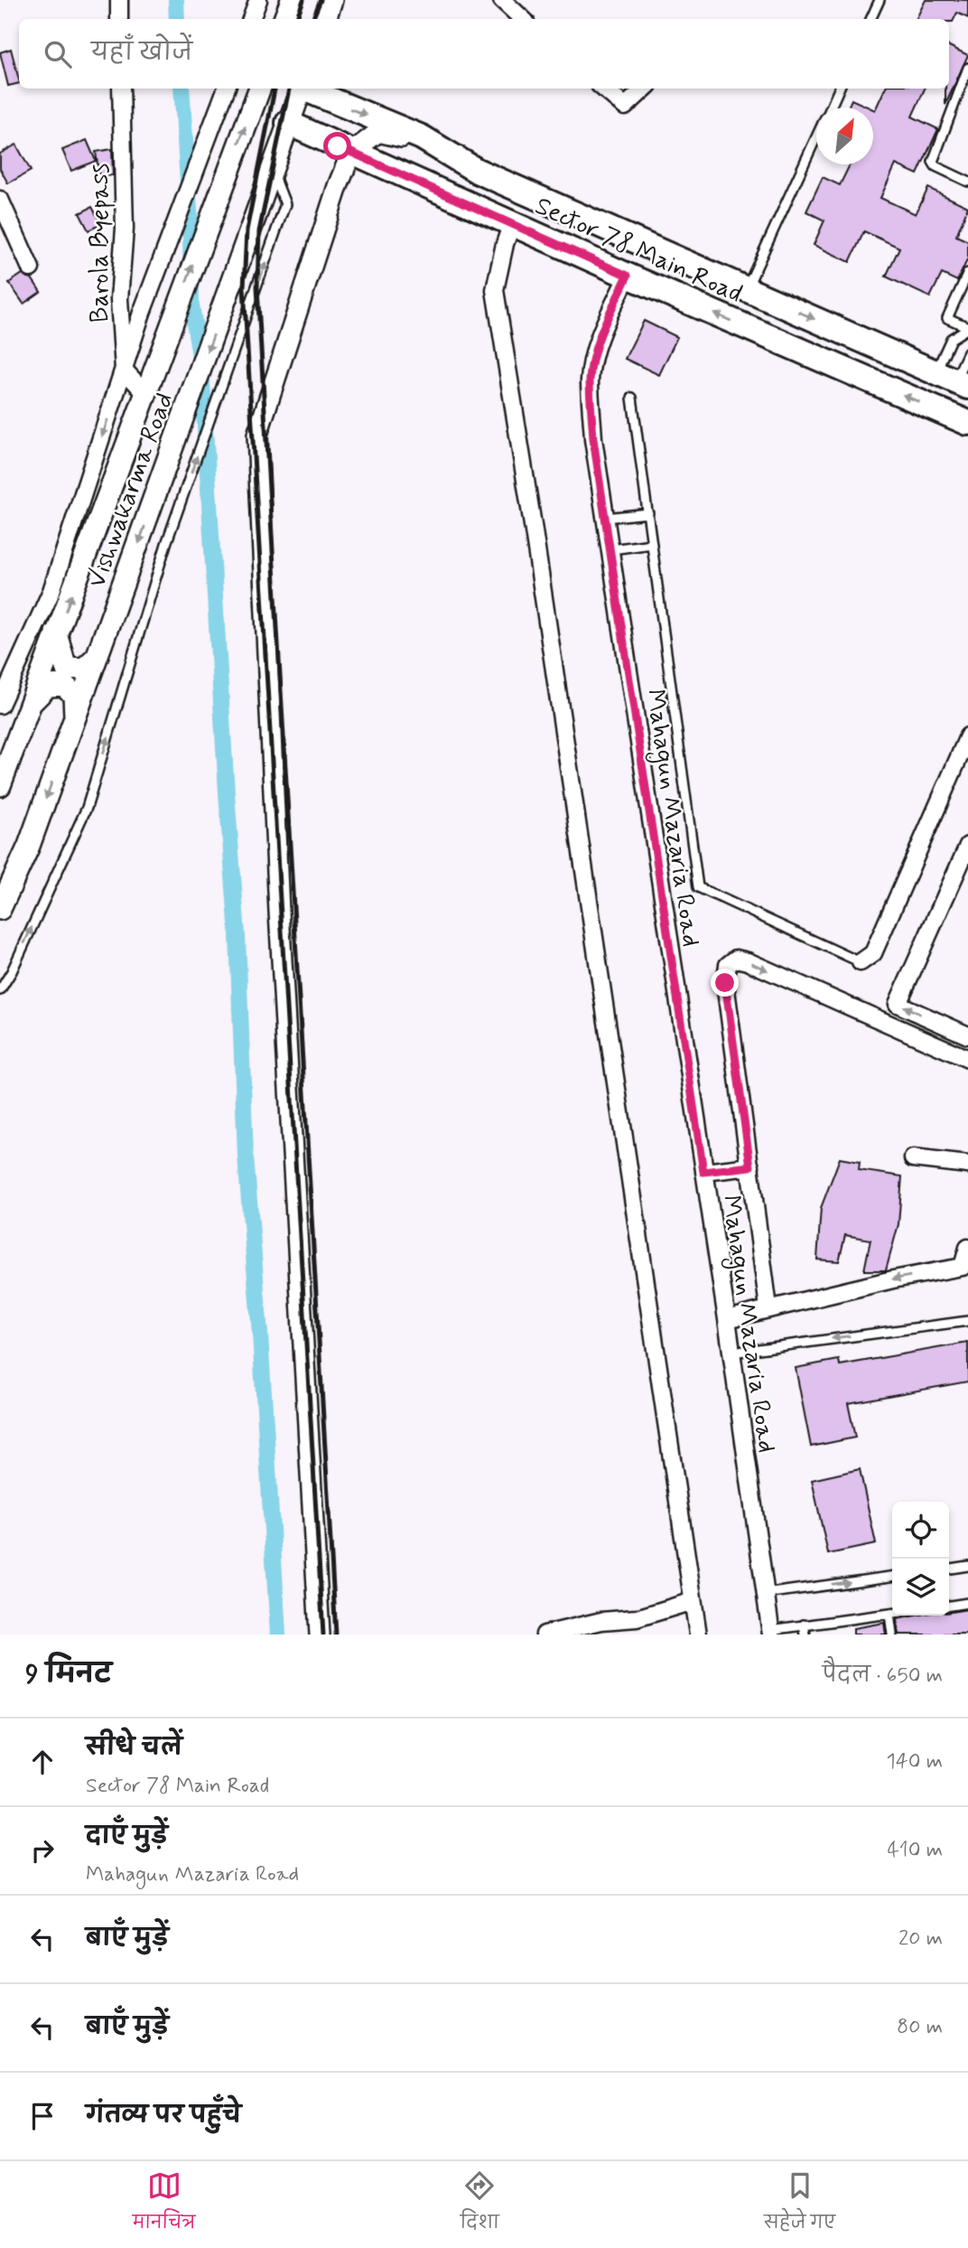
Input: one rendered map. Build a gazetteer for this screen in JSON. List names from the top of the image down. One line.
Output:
{"streets":{"main road":["Sector 78 Main Road","Vishwakarma Road"],"street":["Barola Byepass","Mahagun Mazaria Road"]},"crossings":[["Sector 78 Main Road","Vishwakarma Road"],["Sector 78 Main Road","Mahagun Mazaria Road"]],"north":"top right","page":{"search":"यहाँ खोजें","heading":["9 मिनट","पैदल · 650 m"],"list":[["सीधे चलें","Sector 78 Main Road","140 m"],["दाएँ मुड़ें","Mahagun Mazaria Road","410 m"],["बाएँ मुड़ें","20 m"],["बाएँ मुड़ें","80 m"],"गंतव्य पर पहुँचे"],"nav":["मानचित्र","दिशा","सहेजे गए"]}}
